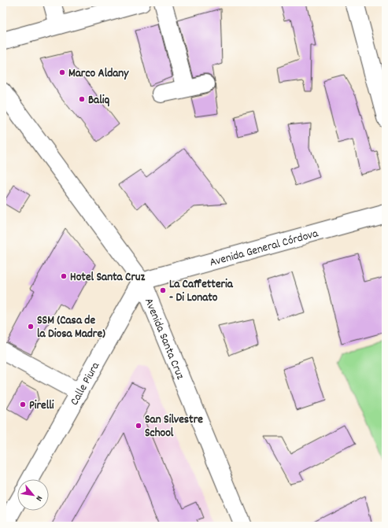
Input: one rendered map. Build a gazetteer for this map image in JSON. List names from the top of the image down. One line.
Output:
{"streets":{"street":["Avenida General Córdova","Avenida Santa Cruz","Calle Piura"]},"crossings":[["Avenida General Córdova","Avenida Santa Cruz"],["Avenida General Córdova","Calle Piura"],["Avenida Santa Cruz","Calle Piura"]],"places":["Marco Aldany","Baliq","Hotel Santa Cruz","La Caffetteria - Di Lonato","SSM (Casa de la Diosa Madre)","Pirelli","San Silvestre School"],"north":"bottom right"}
